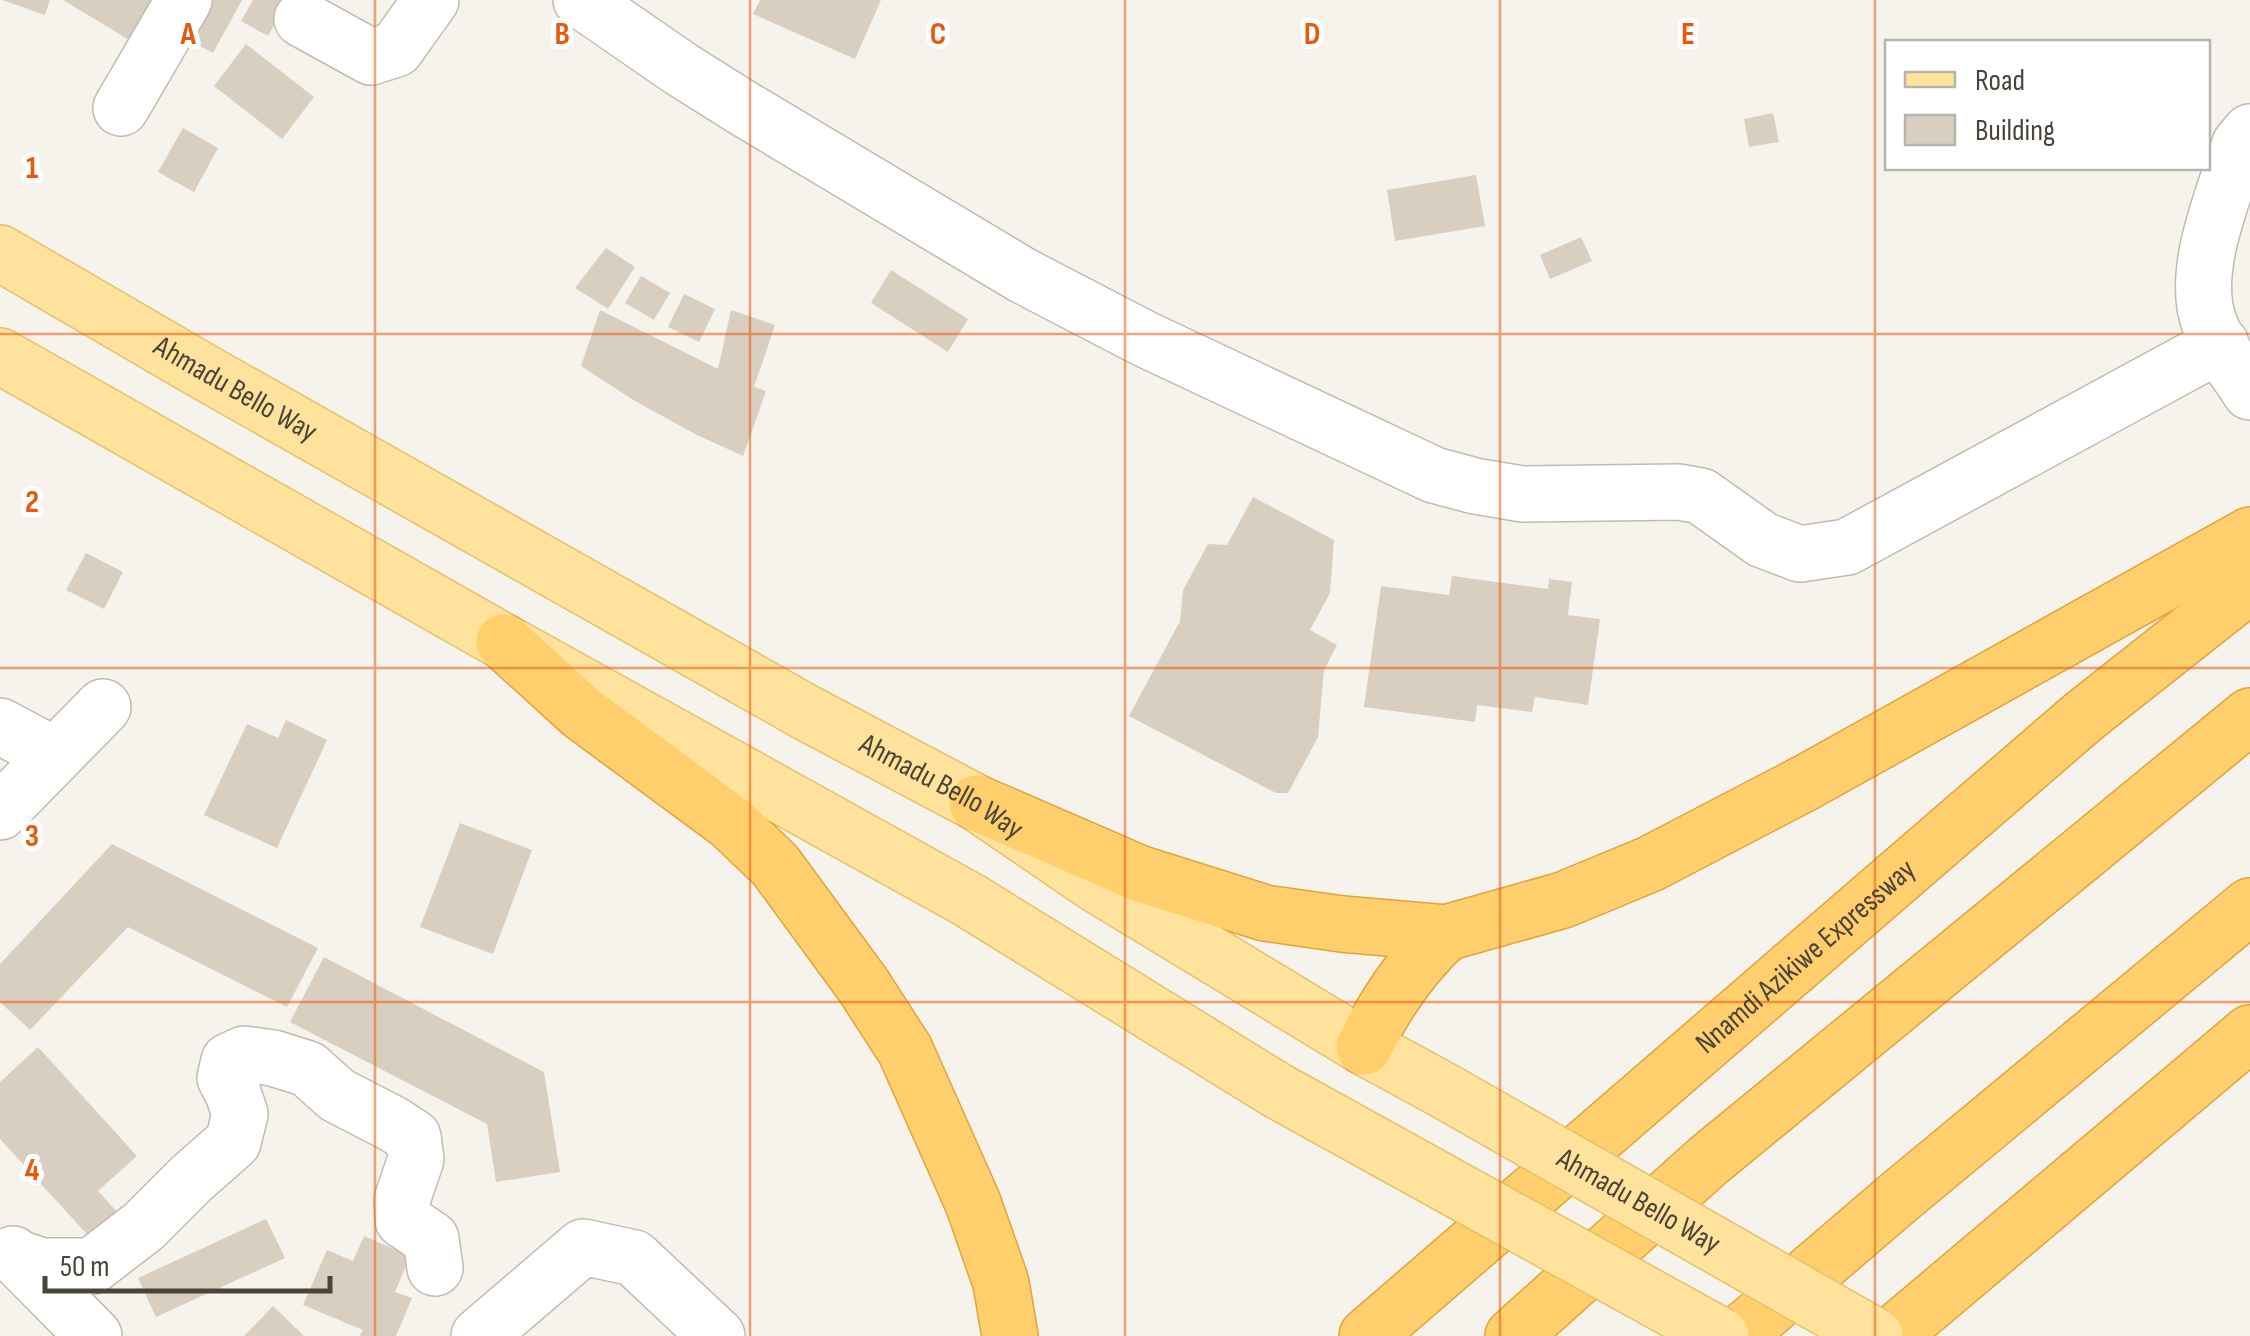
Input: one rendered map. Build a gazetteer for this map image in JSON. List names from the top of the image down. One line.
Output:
{"streets":{"highway":["Nnamdi Azikiwe Expressway"],"main road":["Ahmadu Bello Way"]},"legend":["Road","Building"],"scale_bar":"50 m","grid":{"columns":["A","B","C","D","E"],"rows":["1","2","3","4"]}}
